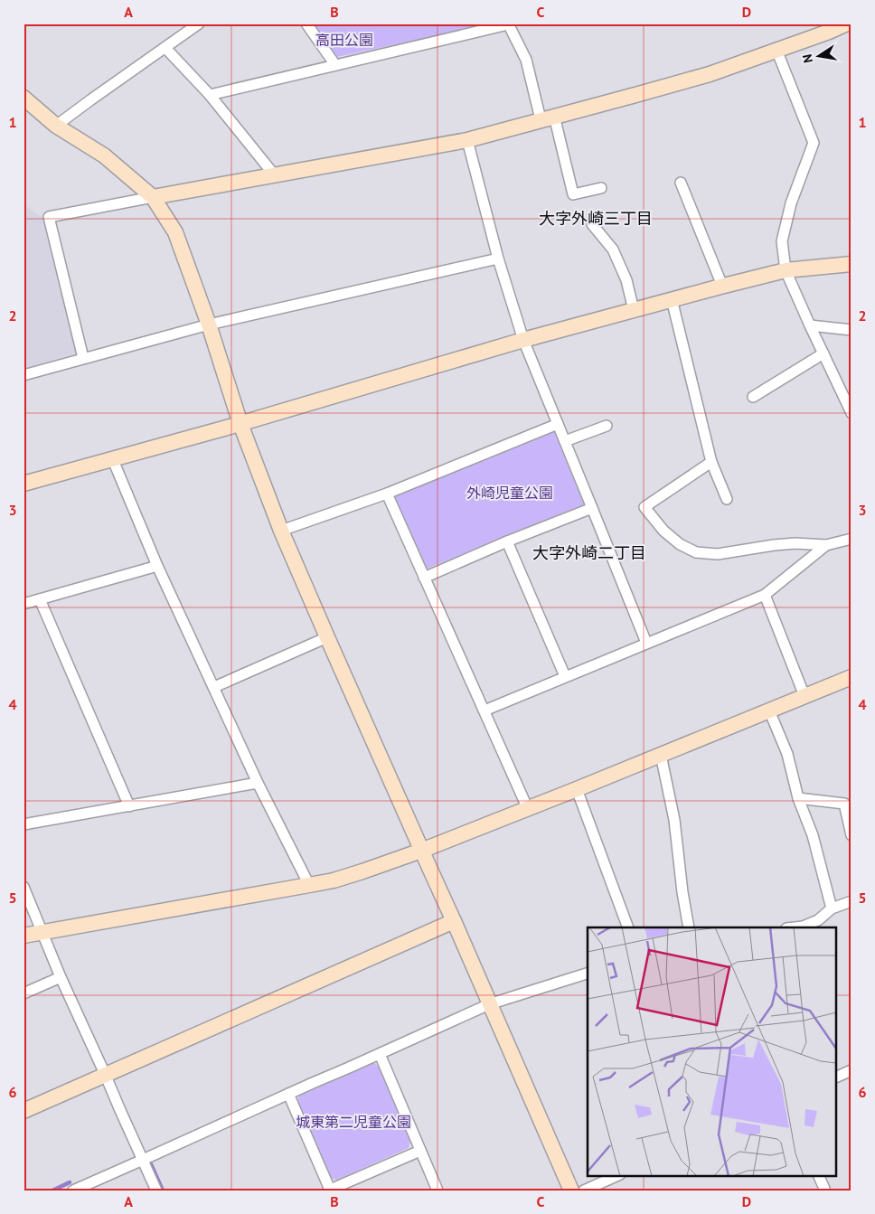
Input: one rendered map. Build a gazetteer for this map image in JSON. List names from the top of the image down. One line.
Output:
{"districts":["大字外崎三丁目","大字外崎二丁目"],"parks":["高田公園","外崎児童公園","城東第二児童公園"],"north":"left","grid":{"columns":["A","B","C","D"],"rows":["1","2","3","4","5","6"]}}
